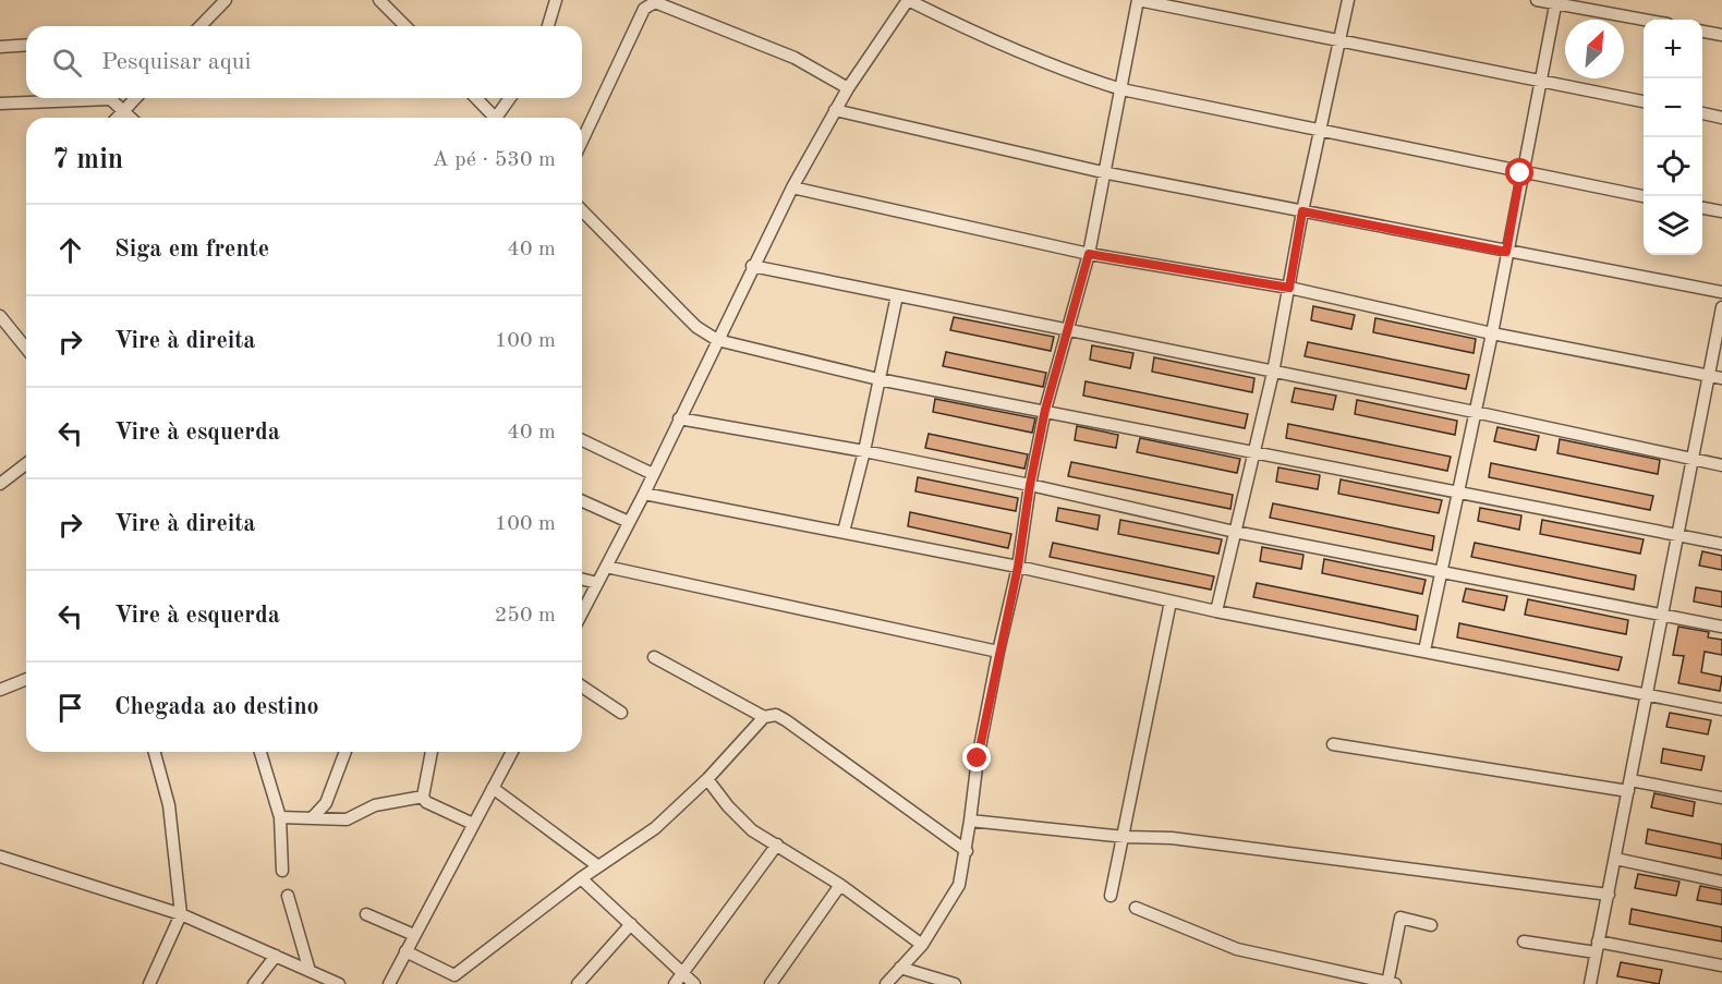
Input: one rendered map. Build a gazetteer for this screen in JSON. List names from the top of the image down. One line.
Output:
{"north":"top right","page":{"map_buttons":["+","−"],"search":"Pesquisar aqui","heading":["7 min","A pé · 530 m"],"list":[["Siga em frente","40 m"],["Vire à direita","100 m"],["Vire à esquerda","40 m"],["Vire à direita","100 m"],["Vire à esquerda","250 m"],"Chegada ao destino"]}}
